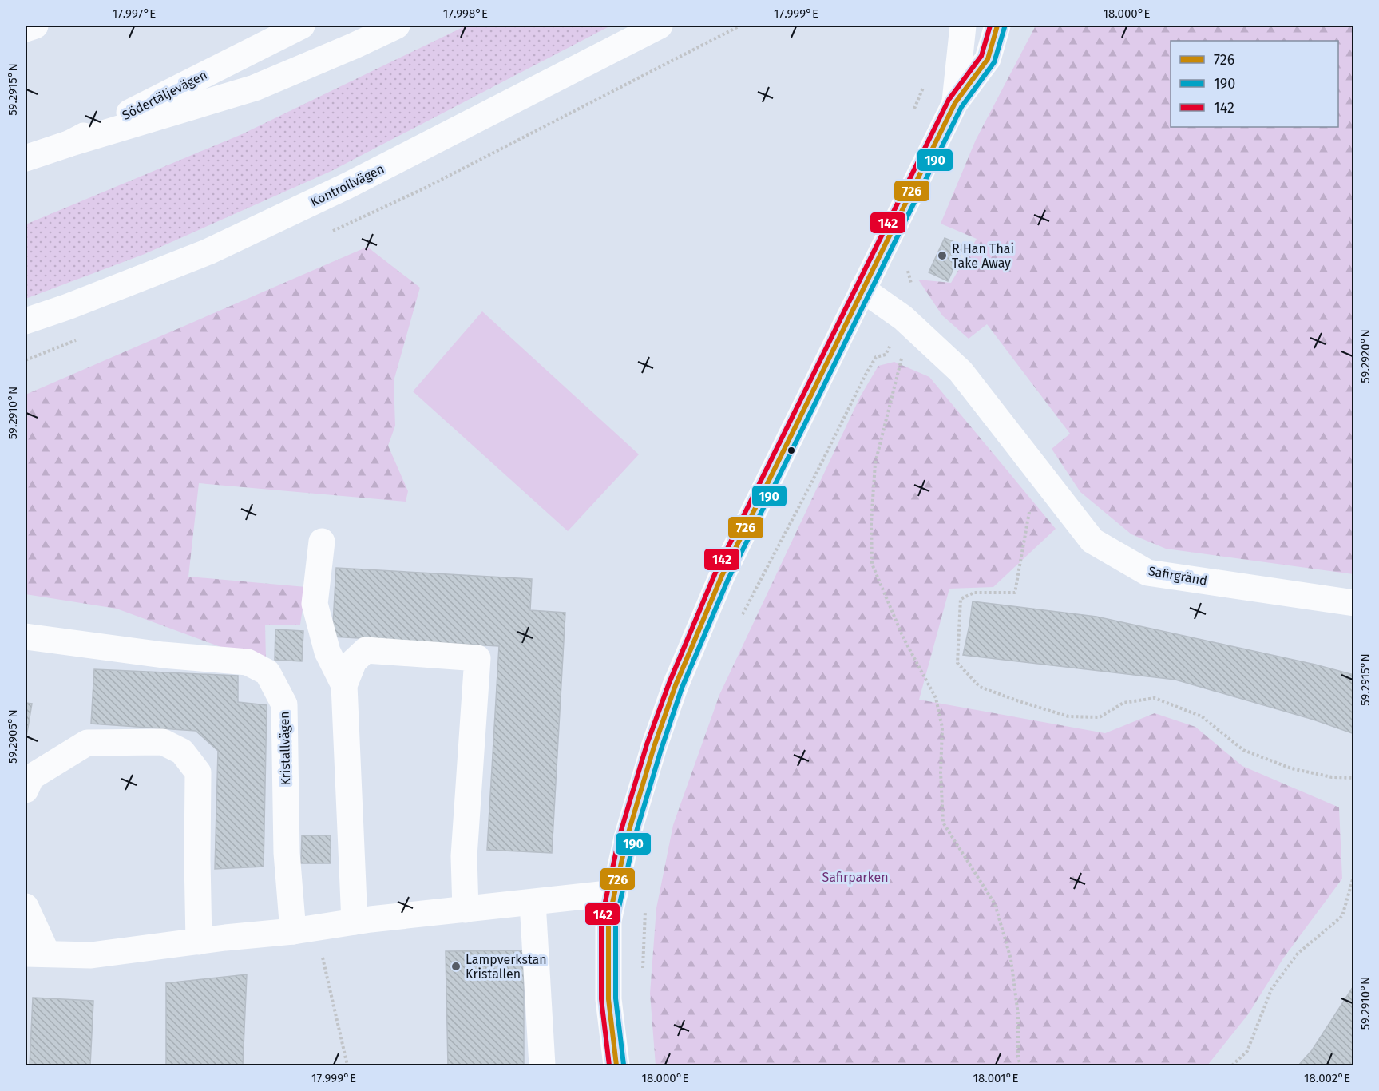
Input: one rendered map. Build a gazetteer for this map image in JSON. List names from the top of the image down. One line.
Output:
{"streets":{"main road":["Södertäljevägen","Kontrollvägen","Safirgränd","Kristallvägen"]},"parks":["Safirparken"],"places":["R Han Thai Take Away","Lampverkstan Kristallen"],"lines":["transit line 726","transit line 142","transit line 190"],"legend":["726","190","142"],"coordinates":["17.997°E","17.998°E","17.999°E","18.000°E","59.2915°N","59.2920°N","59.2910°N","59.2905°N","18.001°E","18.002°E"]}
